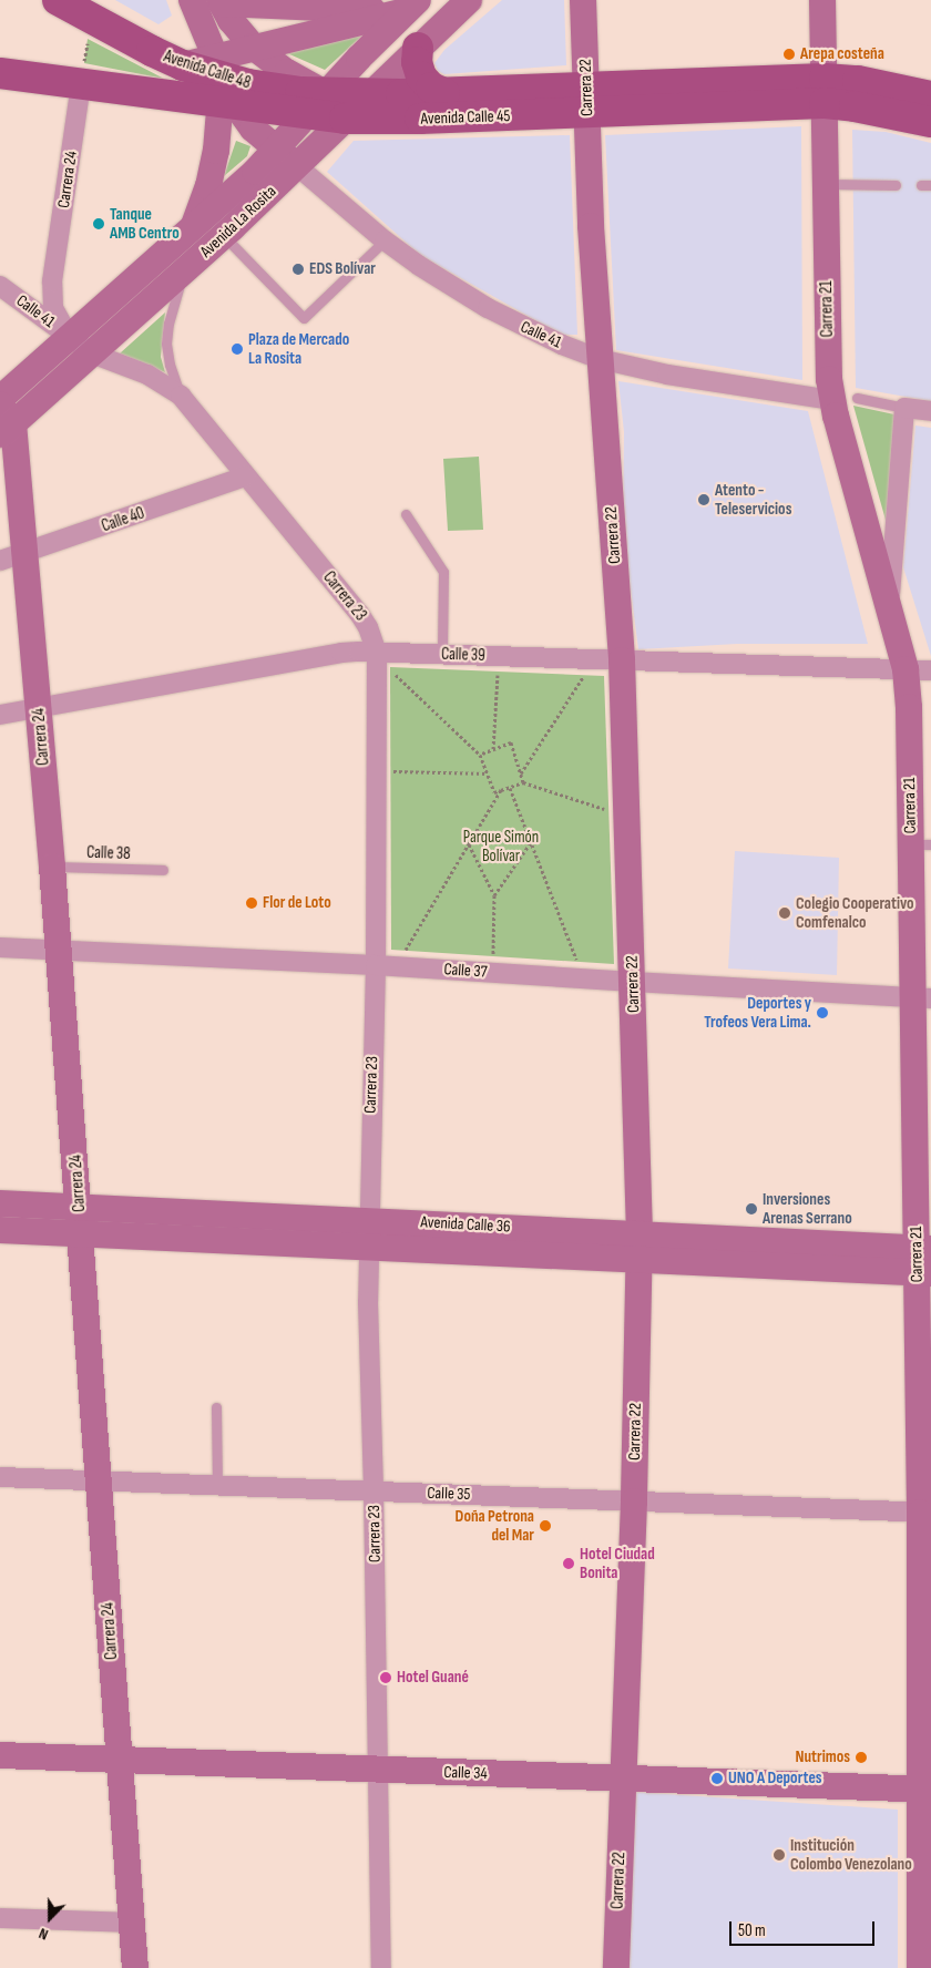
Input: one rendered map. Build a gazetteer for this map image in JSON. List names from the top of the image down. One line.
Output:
{"streets":{"main road":["Avenida Calle 48","Avenida Calle 45"],"street":["Carrera 22","Carrera 24","Avenida La Rosita","Carrera 21","Calle 41","Calle 40","Carrera 23","Calle 39","Calle 37","Avenida Calle 36","Calle 35","Calle 34"],"lane":["Calle 38"]},"crossings":[["Avenida Calle 48","Avenida Calle 45"],["Avenida Calle 48","Avenida La Rosita"],["Carrera 22","Avenida Calle 45"],["Carrera 22","Calle 41"],["Carrera 22","Calle 39"],["Carrera 22","Calle 37"],["Carrera 22","Avenida Calle 36"],["Carrera 22","Calle 35"],["Carrera 22","Calle 34"],["Avenida Calle 45","Carrera 24"],["Avenida Calle 45","Avenida La Rosita"],["Avenida Calle 45","Carrera 21"],["Carrera 24","Avenida La Rosita"],["Carrera 24","Calle 41"],["Carrera 24","Calle 40"],["Carrera 24","Carrera 23"],["Carrera 24","Calle 39"],["Carrera 24","Calle 38"],["Carrera 24","Calle 37"],["Carrera 24","Avenida Calle 36"],["Carrera 24","Calle 35"],["Carrera 24","Calle 34"],["Avenida La Rosita","Calle 41"],["Avenida La Rosita","Carrera 23"],["Carrera 21","Calle 41"],["Carrera 21","Calle 39"],["Carrera 21","Calle 37"],["Carrera 21","Avenida Calle 36"],["Carrera 21","Calle 35"],["Carrera 21","Calle 34"],["Calle 41","Carrera 23"],["Calle 40","Carrera 23"],["Carrera 23","Calle 39"],["Carrera 23","Calle 37"],["Carrera 23","Avenida Calle 36"],["Carrera 23","Calle 35"],["Carrera 23","Calle 34"]],"parks":["Parque Simón Bolívar"],"places":["Arepa costeña","Tanque AMB Centro","EDS Bolívar","Plaza de Mercado La Rosita","Atento - Teleservicios","Flor de Loto","Colegio Cooperativo Comfenalco","Deportes y Trofeos Vera Lima.","Inversiones Arenas Serrano","Doña Petrona del Mar","Hotel Ciudad Bonita","Hotel Guané","Nutrimos","UNO A Deportes","Institución Colombo Venezolano"],"scale_bar":"50 m","north":"bottom"}
